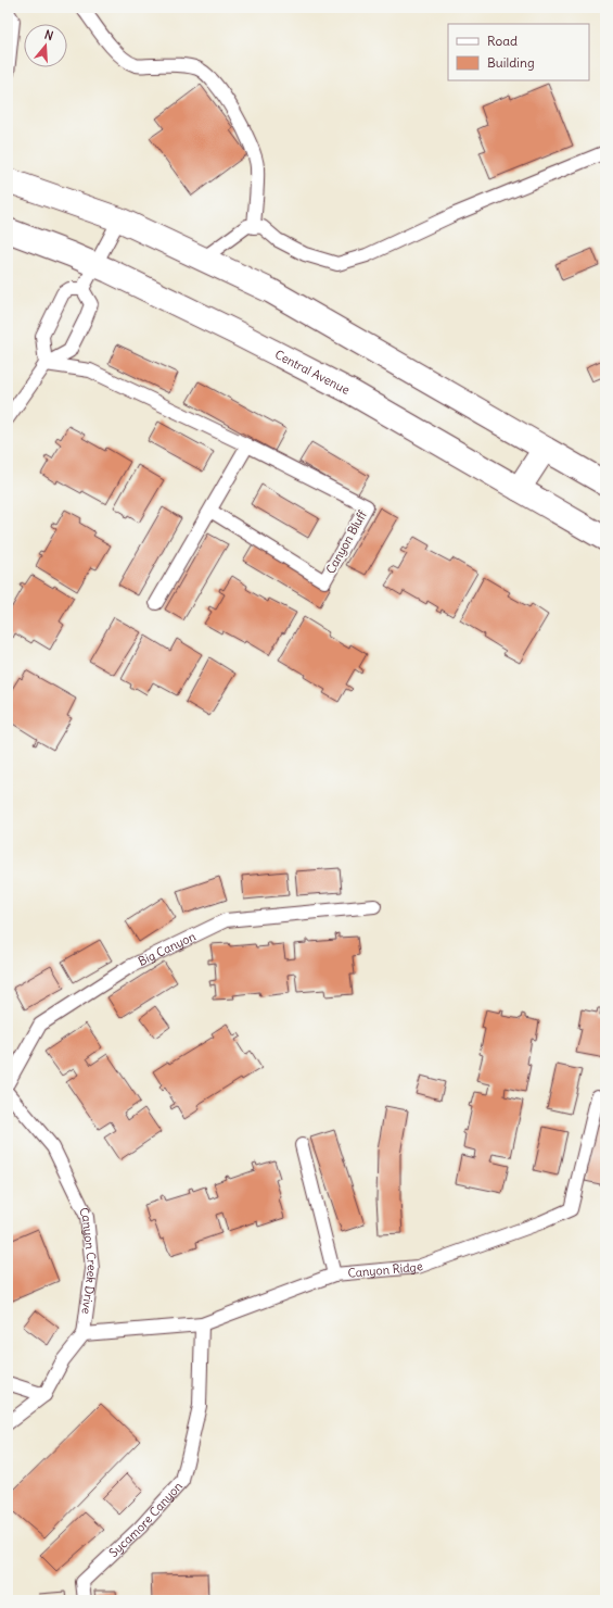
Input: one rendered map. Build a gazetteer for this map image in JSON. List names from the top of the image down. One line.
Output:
{"streets":{"main road":["Central Avenue"],"lane":["Canyon Bluff","Big Canyon","Canyon Creek Drive","Canyon Ridge","Sycamore Canyon"]},"crossings":[["Canyon Creek Drive","Canyon Ridge"],["Canyon Ridge","Sycamore Canyon"]],"legend":["Road","Building"],"north":"top"}
